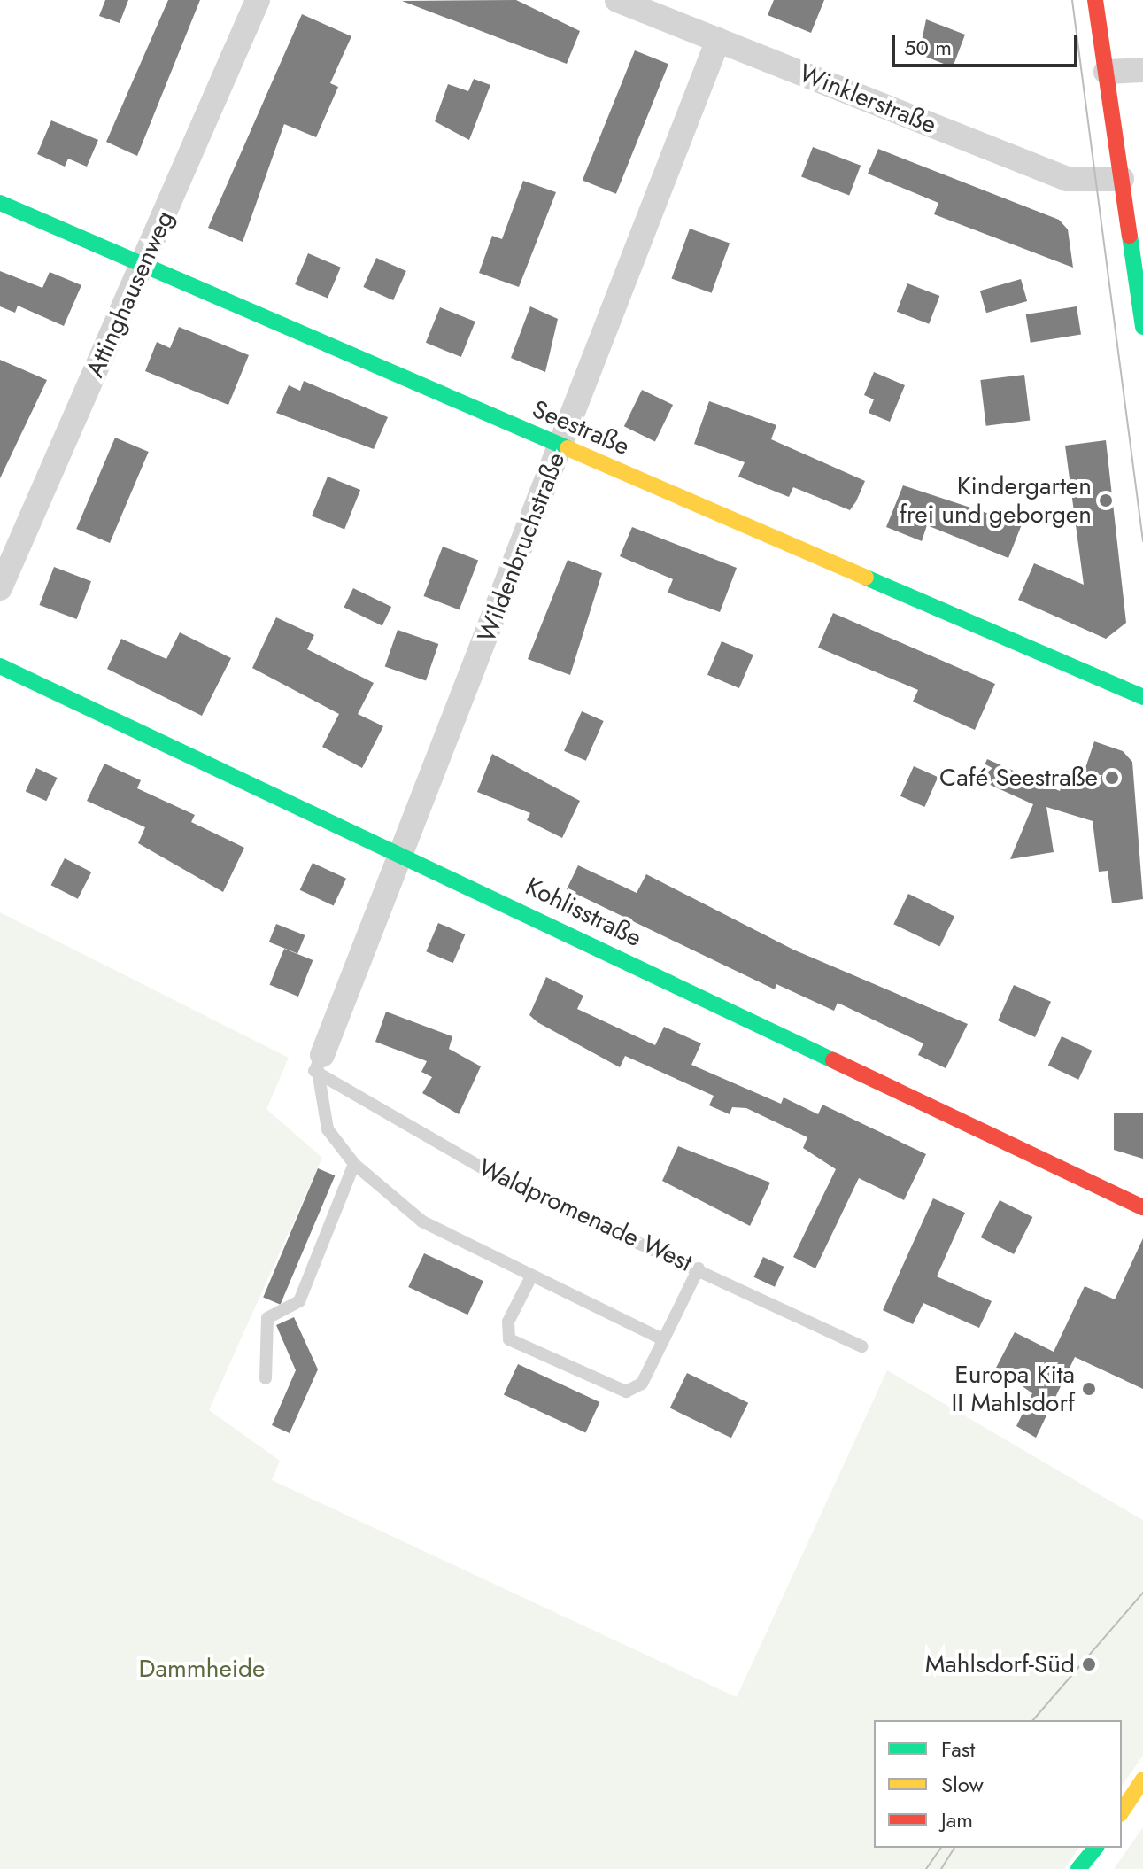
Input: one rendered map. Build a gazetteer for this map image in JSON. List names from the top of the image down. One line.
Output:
{"streets":{"street":["Winklerstraße","Attinghausenweg","Seestraße","Wildenbruchstraße","Kohlisstraße"],"lane":["Waldpromenade West"]},"crossings":[["Winklerstraße","Wildenbruchstraße"],["Attinghausenweg","Seestraße"],["Seestraße","Wildenbruchstraße"],["Wildenbruchstraße","Kohlisstraße"],["Wildenbruchstraße","Waldpromenade West"]],"parks":["Dammheide"],"places":["Kindergarten frei und geborgen","Café Seestraße","Europa Kita II Mahlsdorf","Mahlsdorf-Süd"],"legend":["Fast","Slow","Jam"],"scale_bar":"50 m"}
